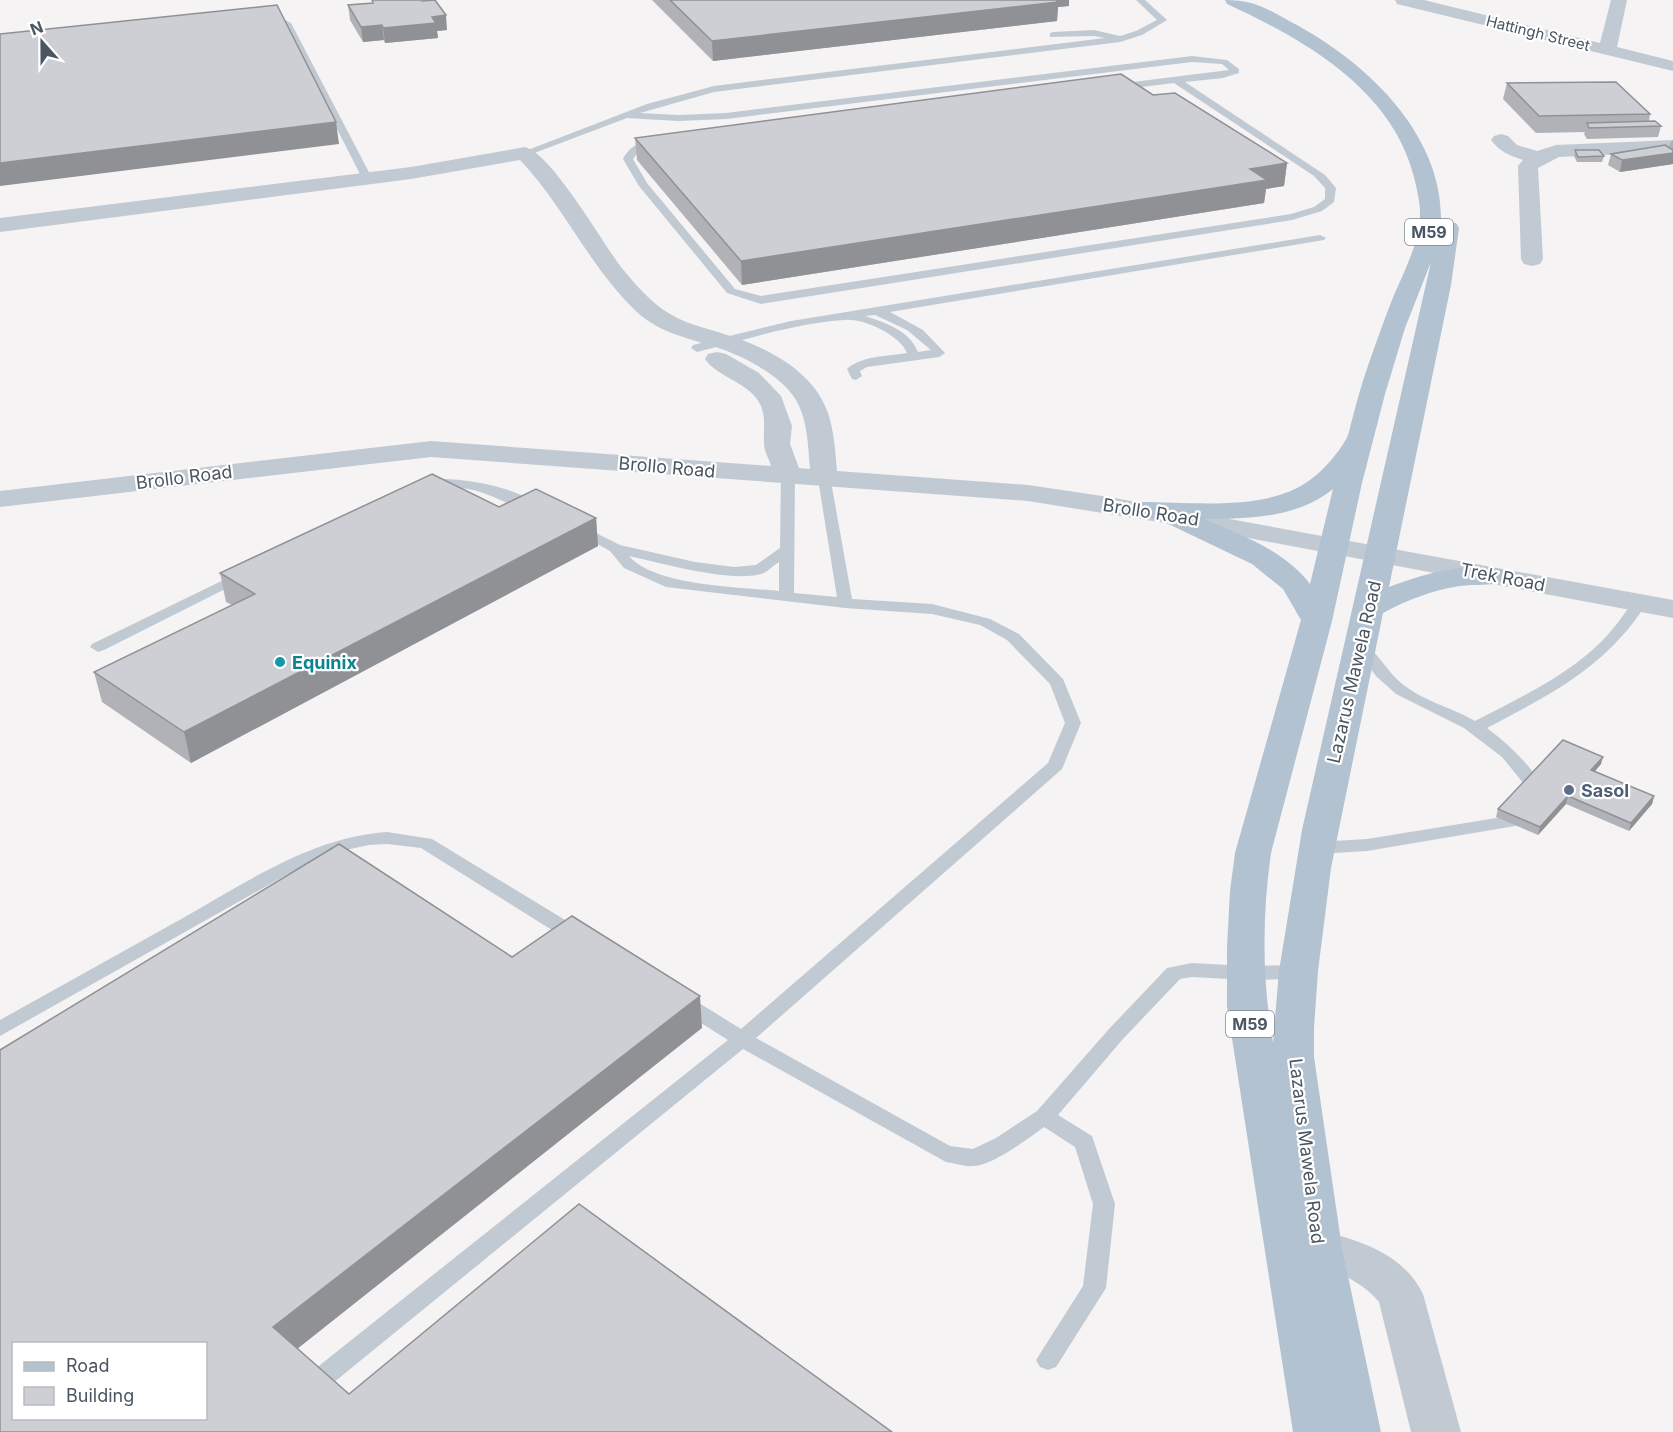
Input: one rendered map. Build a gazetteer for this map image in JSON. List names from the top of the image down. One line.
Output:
{"streets":{"main road":["M59","Lazarus Mawela Road"],"street":["Hattingh Street","Brollo Road","Trek Road"]},"crossings":[["M59","Brollo Road"],["M59","Trek Road"],["M59","Lazarus Mawela Road"],["Brollo Road","Trek Road"],["Trek Road","Lazarus Mawela Road"]],"places":["Equinix","Sasol"],"legend":["Road","Building"],"north":"top"}
